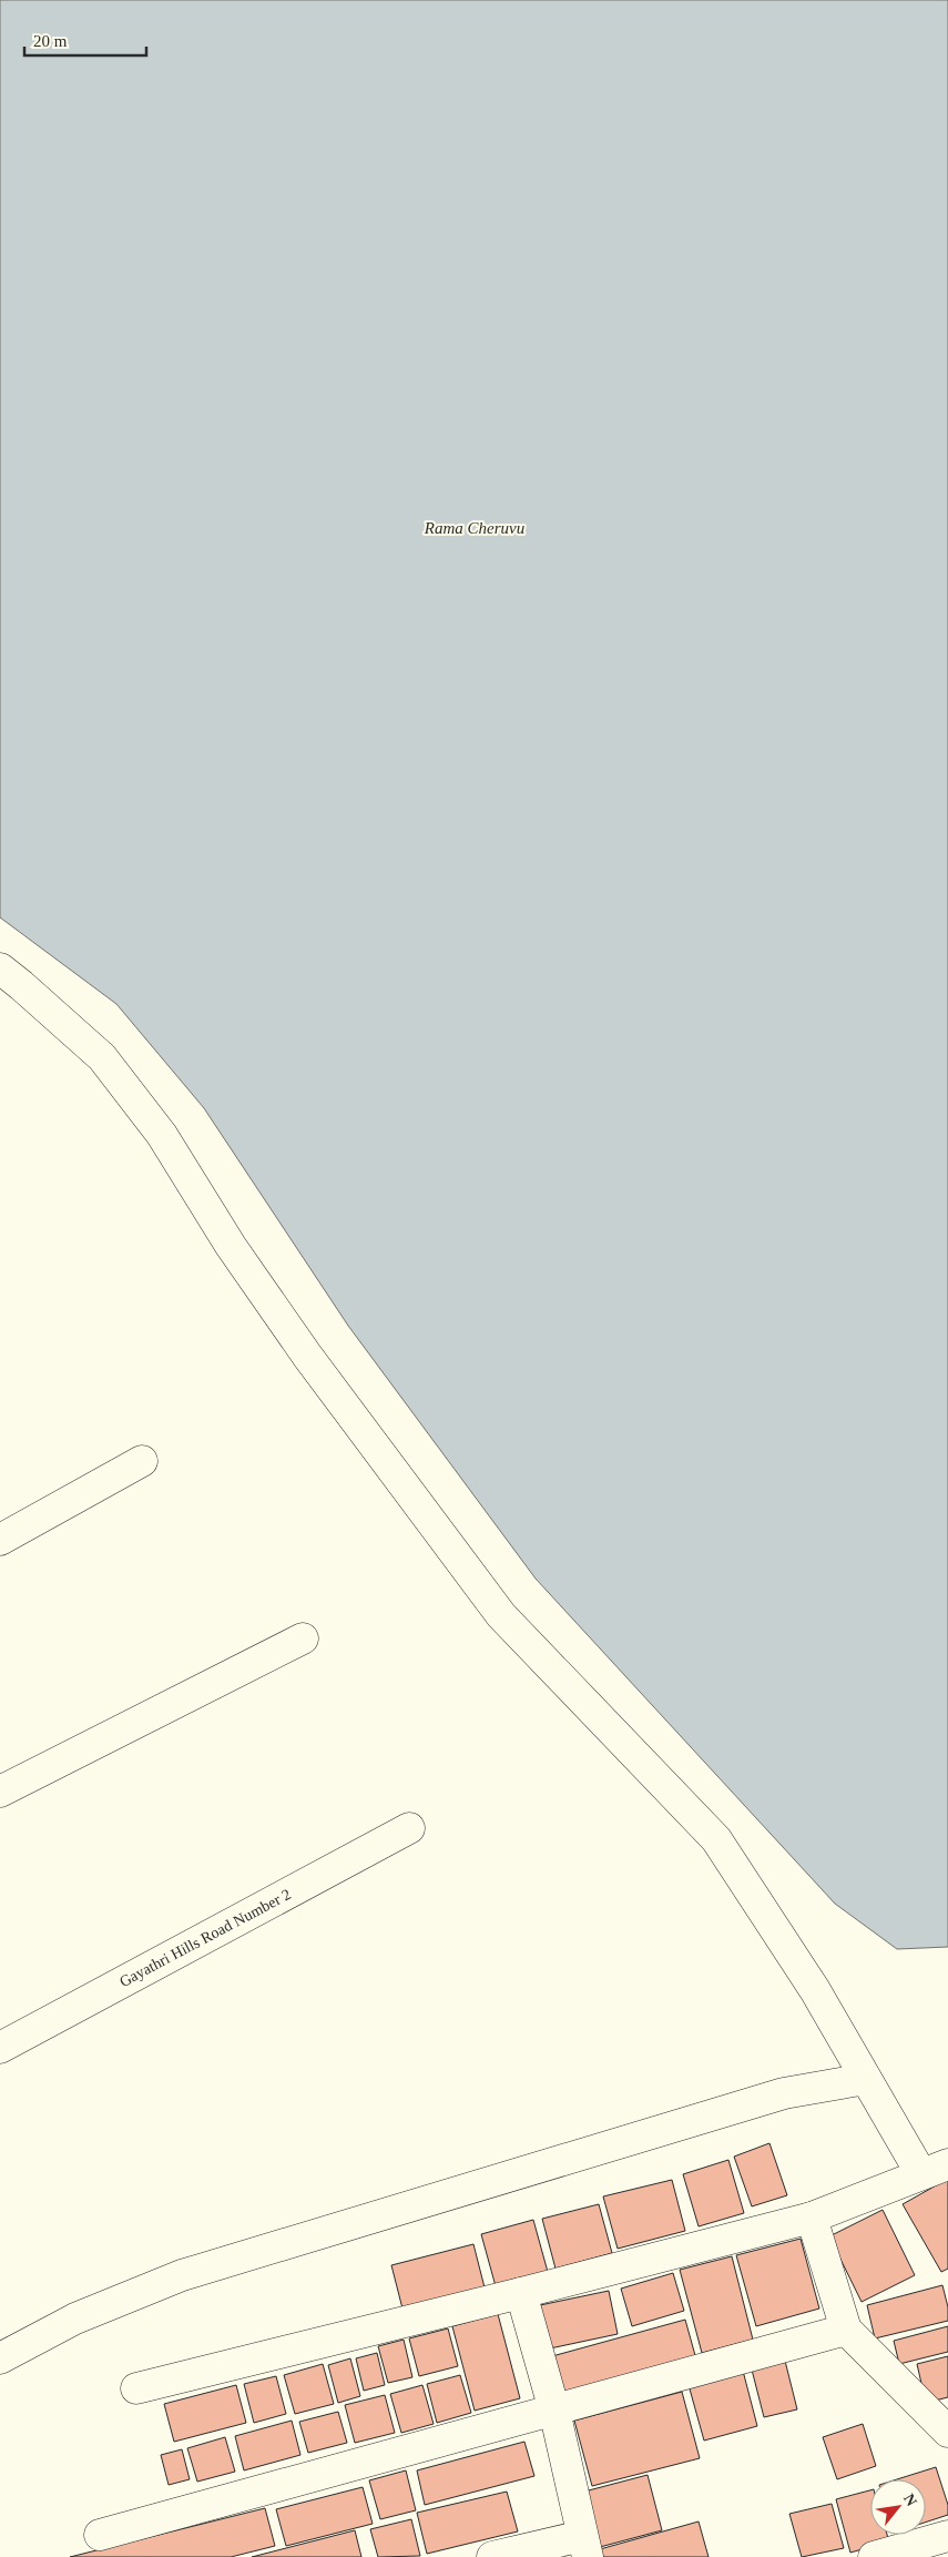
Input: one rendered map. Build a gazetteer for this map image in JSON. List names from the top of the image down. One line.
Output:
{"streets":{"street":["Gayathri Hills Road Number 2"]},"water":["Rama Cheruvu"],"scale_bar":"20 m","north":"top right"}
